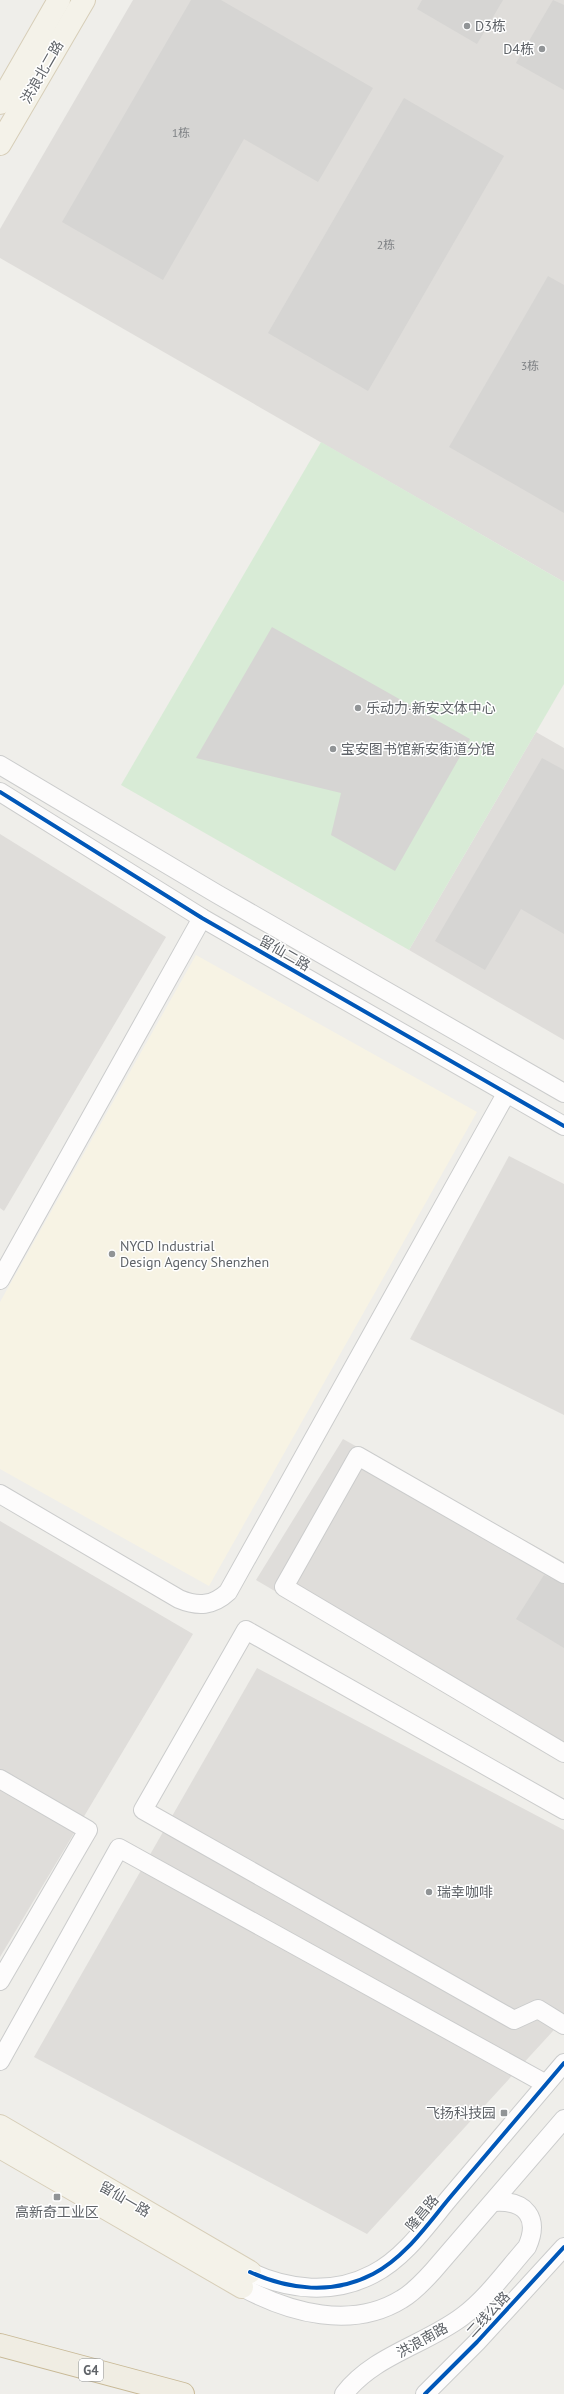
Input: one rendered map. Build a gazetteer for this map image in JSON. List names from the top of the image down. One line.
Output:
{"streets":{"highway":["G4"],"main road":["洪浪北二路","留仙一路"],"street":["留仙二路","隆昌路","二线公路","洪浪南路"]},"crossings":[["留仙一路","隆昌路"]],"places":{"other":["D3栋","D4栋","乐动力·新安文体中心","宝安图书馆新安街道分馆","NYCD Industrial Design Agency Shenzhen","瑞幸咖啡"],"transit":["飞扬科技园","高新奇工业区"]},"house_numbers":["1栋","2栋","3栋"]}
